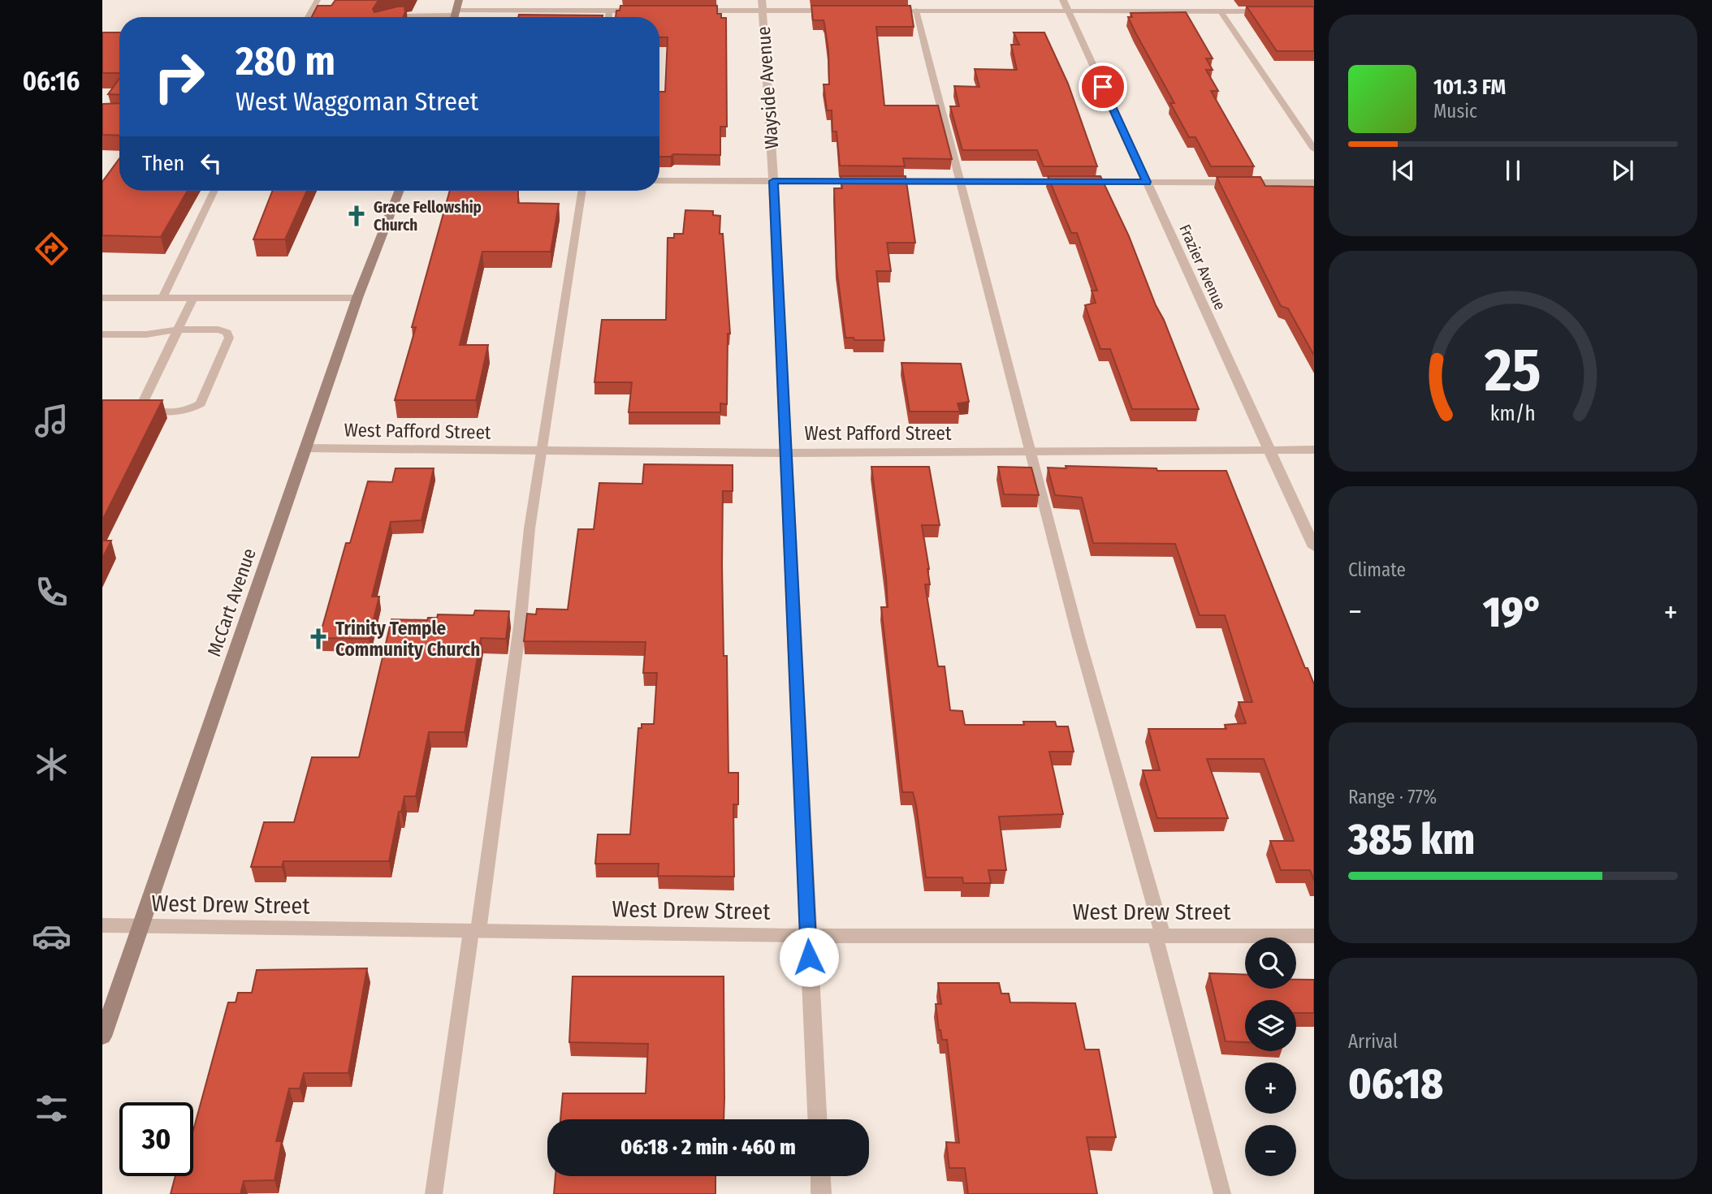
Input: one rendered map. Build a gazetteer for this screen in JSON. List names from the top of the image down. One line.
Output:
{"streets":{"main road":["McCart Avenue"],"street":["Wayside Avenue","Frazier Avenue","West Pafford Street","West Drew Street"]},"crossings":[["Wayside Avenue","West Pafford Street"],["Wayside Avenue","West Drew Street"],["Frazier Avenue","West Pafford Street"],["West Pafford Street","McCart Avenue"],["McCart Avenue","West Drew Street"]],"places":{"church":["Grace Fellowship Church","Trinity Temple Community Church"]},"page":{"tabs":"06:16","turn":["280 m","West Waggoman Street"],"song":["101.3 FM","Music"],"then":"Then","tile":["Climate",["Range · 77%","385 km"],["Arrival","06:18"]],"heat":["−","19°","+"],"map_buttons":["+","−"],"limit":"30","trip":"06:18 · 2 min · 460 m","gauge":["25","km/h"]}}
